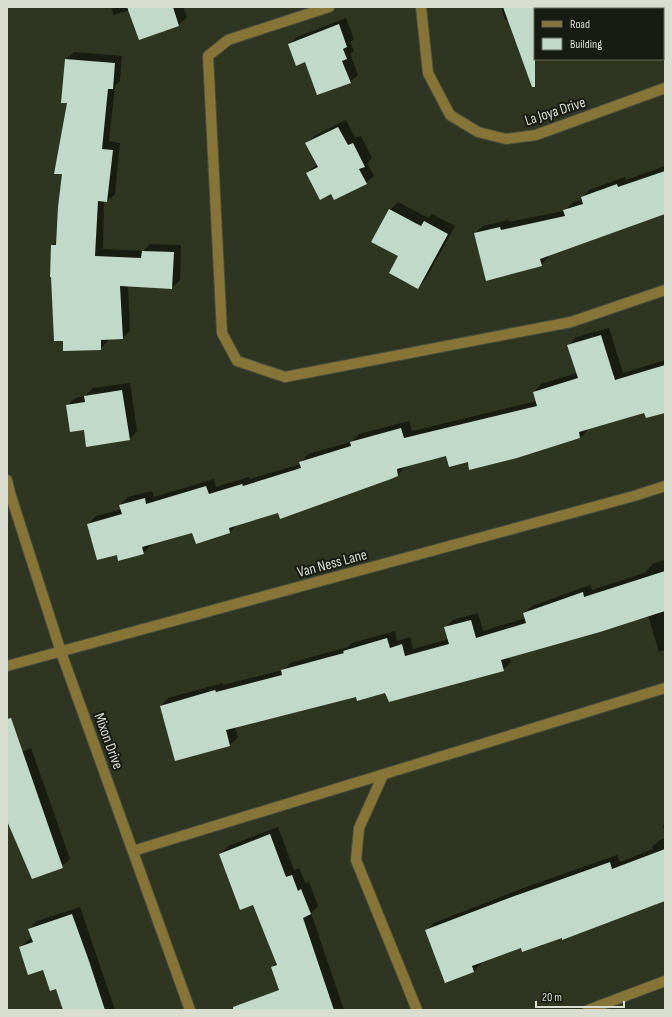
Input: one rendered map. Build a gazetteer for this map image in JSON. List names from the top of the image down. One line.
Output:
{"streets":{"street":["La Joya Drive","Van Ness Lane","Mixon Drive"]},"crossings":[["Van Ness Lane","Mixon Drive"]],"legend":["Road","Building"],"scale_bar":"20 m"}
